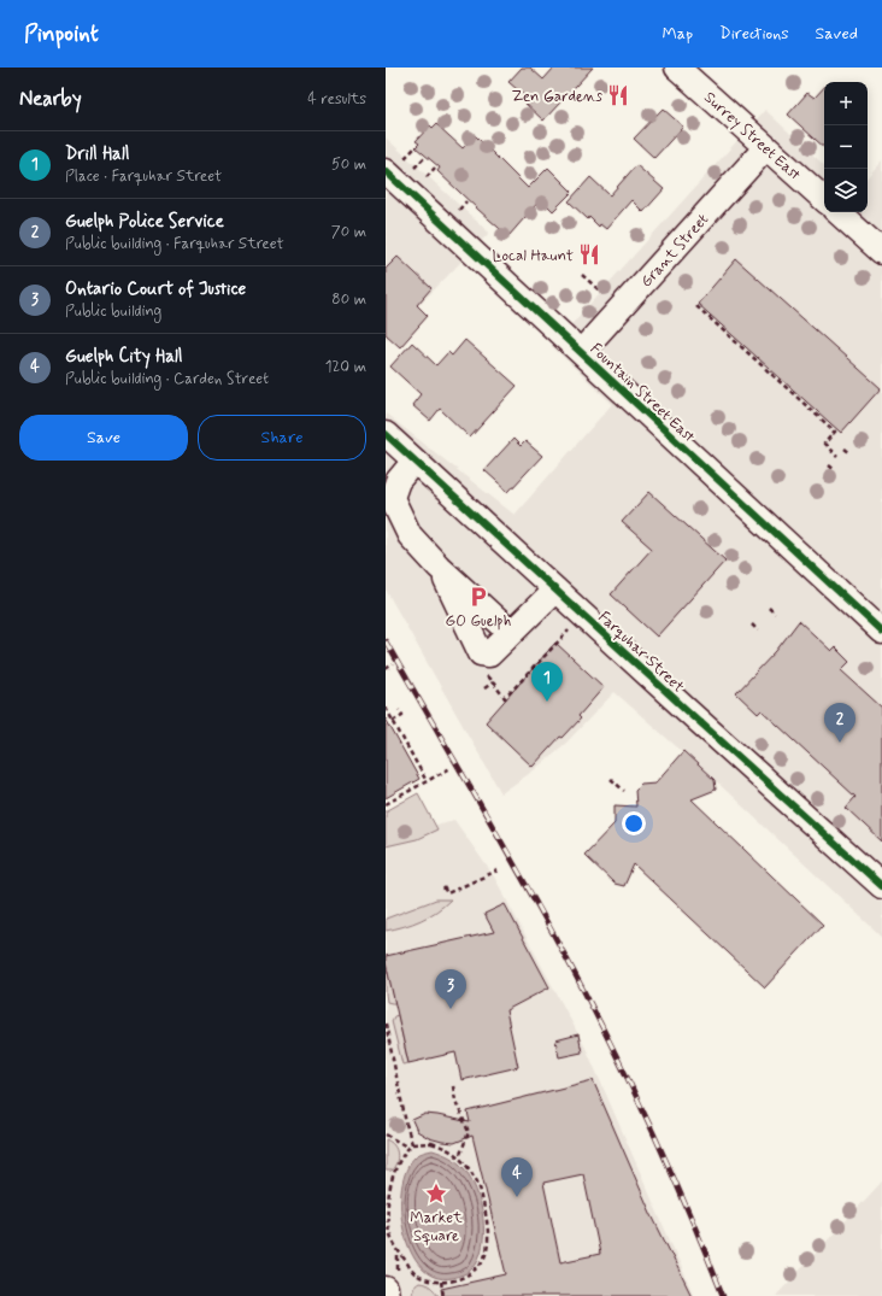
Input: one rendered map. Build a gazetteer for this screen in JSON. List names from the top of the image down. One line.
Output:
{"streets":{"street":["Surrey Street East","Grant Street","Fountain Street East","Farquhar Street"]},"crossings":[["Surrey Street East","Grant Street"],["Grant Street","Fountain Street East"]],"places":{"restaurant":["Zen Gardens","Local Haunt"],"parking":["GO Guelph"],"place":["Market Square"]},"page":{"header":"Pinpoint","nav":["Map","Directions","Saved"],"heading":["Nearby","4 results"],"map_buttons":["+","−"],"list":[{"mark":"1","name":"Drill Hall","note":"Place · Farquhar Street","value":"50 m"},{"mark":"2","name":"Guelph Police Service","note":"Public building · Farquhar Street","value":"70 m"},{"mark":"3","name":"Ontario Court of Justice","note":"Public building","value":"80 m"},{"mark":"4","name":"Guelph City Hall","note":"Public building · Carden Street","value":"120 m"}],"buttons":["Save","Share"],"pins":["1","2","3","4"]}}
